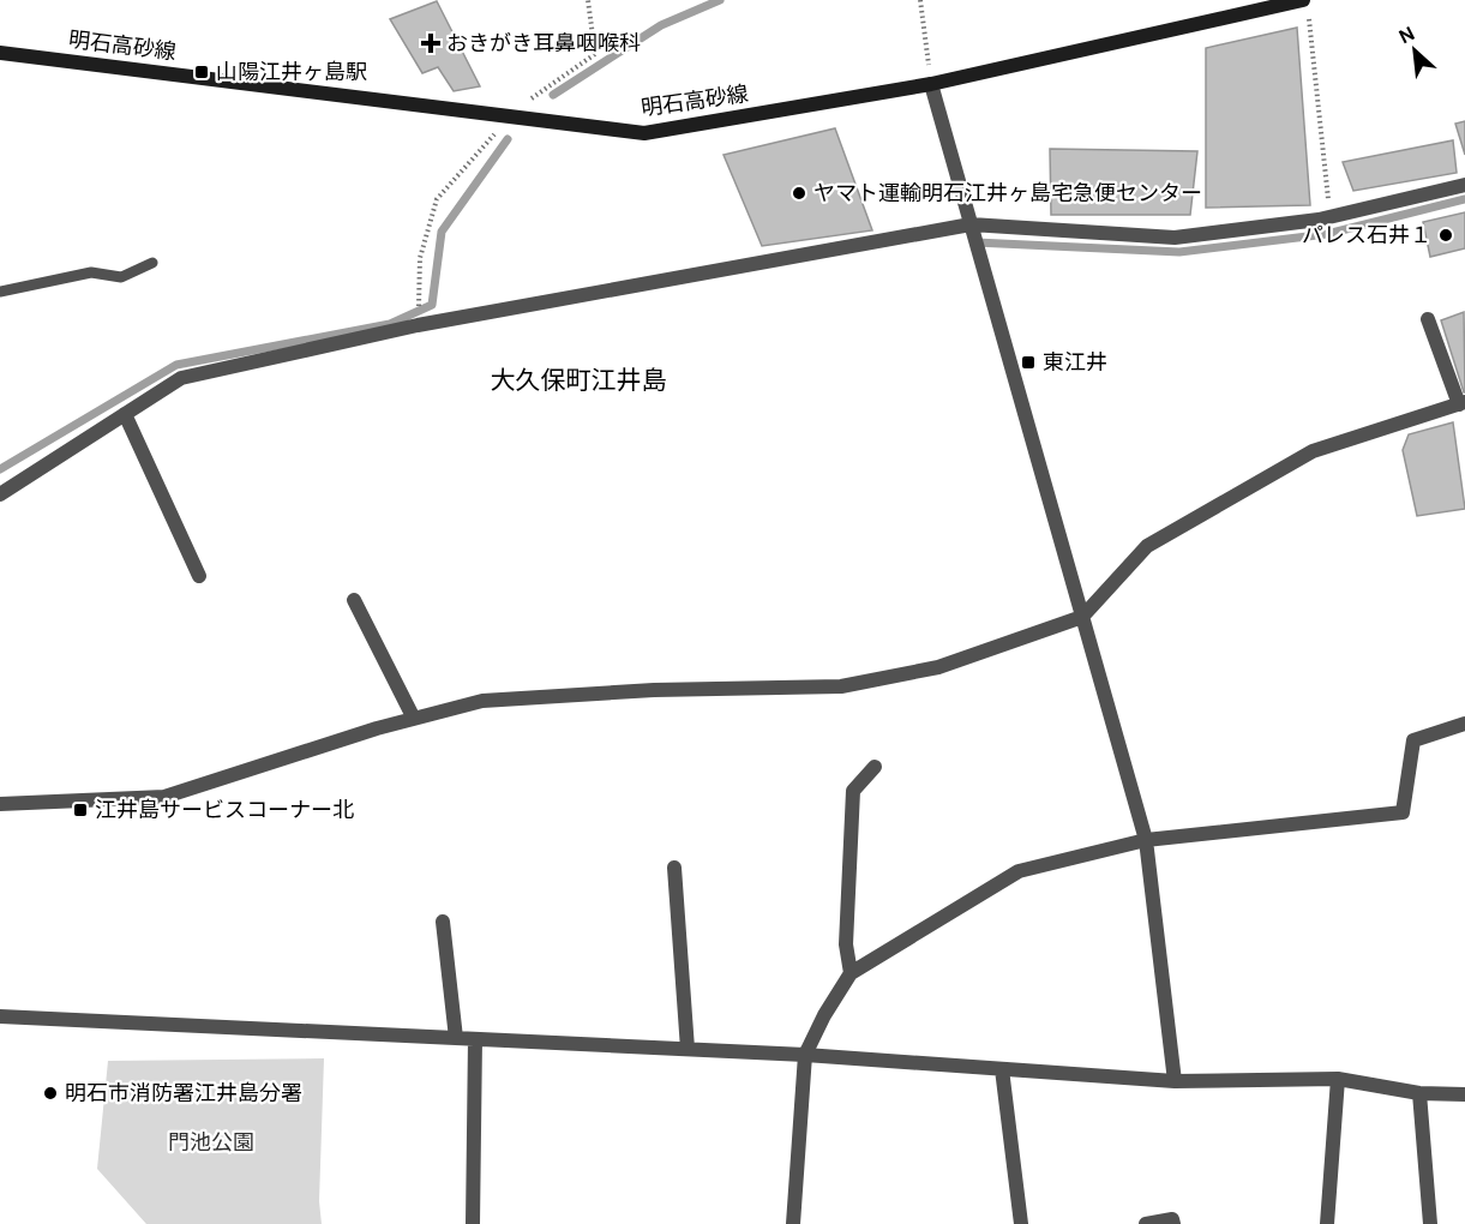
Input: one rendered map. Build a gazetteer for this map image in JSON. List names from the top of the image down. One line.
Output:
{"streets":{"main road":["明石高砂線"]},"districts":["大久保町江井島"],"parks":["門池公園"],"places":{"health":["おきがき耳鼻咽喉科"],"transit":["山陽江井ヶ島駅","東江井","江井島サービスコーナー北"],"other":["ヤマト運輸明石江井ヶ島宅急便センター","パレス石井１","明石市消防署江井島分署"]},"north":"top left"}
